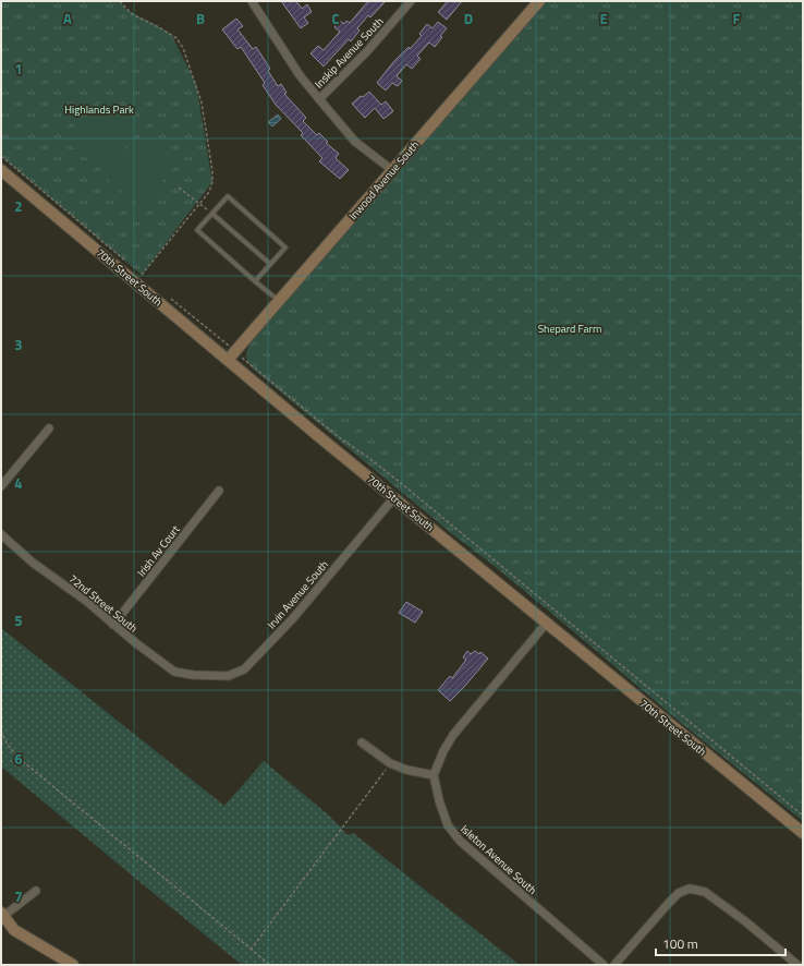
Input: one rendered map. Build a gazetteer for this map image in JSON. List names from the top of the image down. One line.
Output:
{"streets":{"main road":["Inwood Avenue South","70th Street South"],"street":["Inskip Avenue South","Irish Av Court","Irvin Avenue South","72nd Street South","Isleton Avenue South"]},"crossings":[["Inwood Avenue South","70th Street South"],["70th Street South","Irvin Avenue South"],["Irish Av Court","72nd Street South"],["Irvin Avenue South","72nd Street South"]],"parks":["Highlands Park","Shepard Farm"],"scale_bar":"100 m","grid":{"columns":["A","B","C","D","E","F"],"rows":["1","2","3","4","5","6","7"]}}
